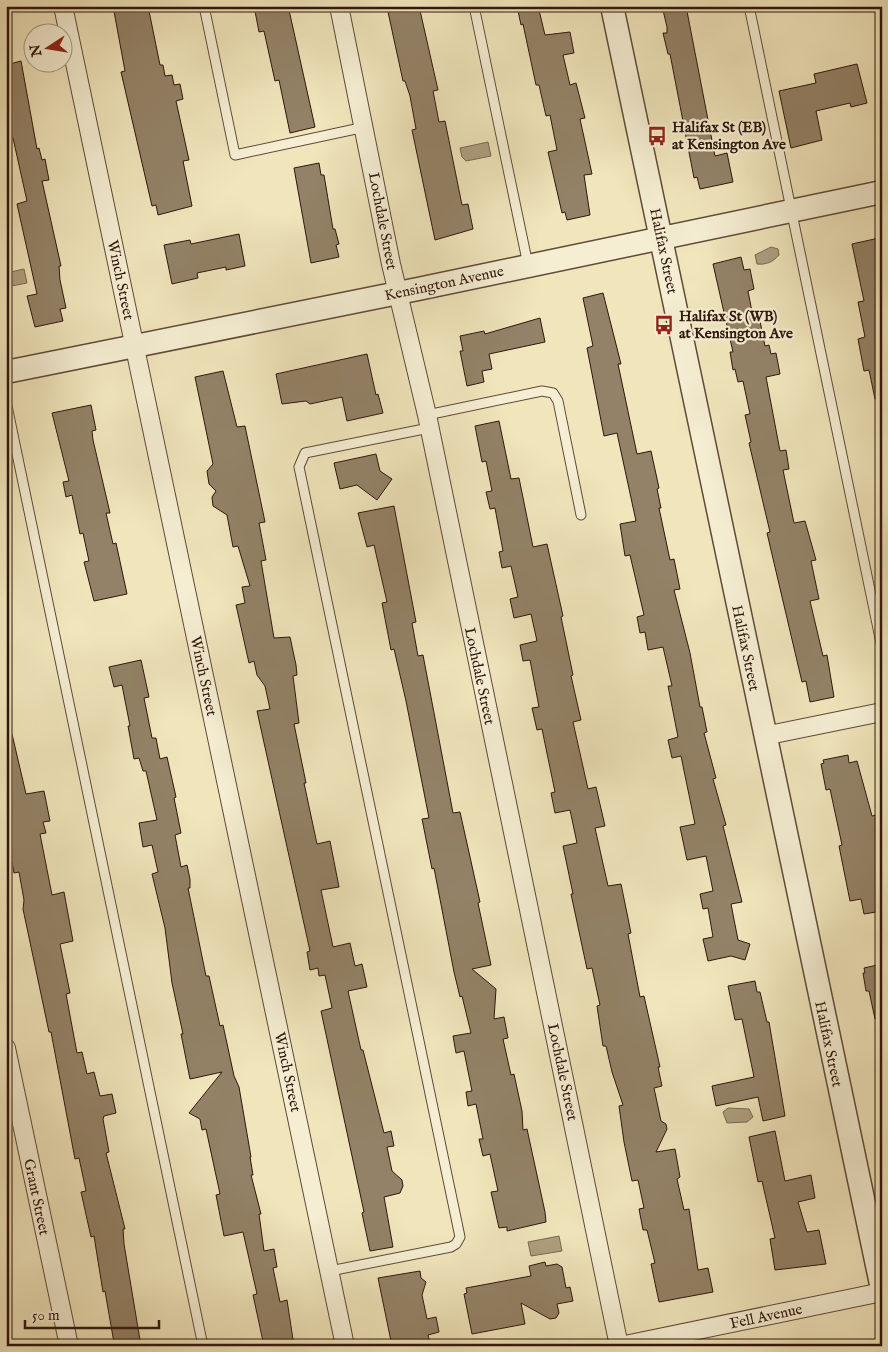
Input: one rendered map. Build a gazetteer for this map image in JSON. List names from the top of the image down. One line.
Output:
{"streets":{"street":["Lochdale Street","Halifax Street","Winch Street","Kensington Avenue","Grant Street","Fell Avenue"]},"crossings":[["Lochdale Street","Kensington Avenue"],["Lochdale Street","Fell Avenue"],["Halifax Street","Kensington Avenue"],["Halifax Street","Fell Avenue"],["Winch Street","Kensington Avenue"]],"places":{"bus stop":["Halifax St (EB) at Kensington Ave","Halifax St (WB) at Kensington Ave"]},"scale_bar":"50 m","north":"left"}
